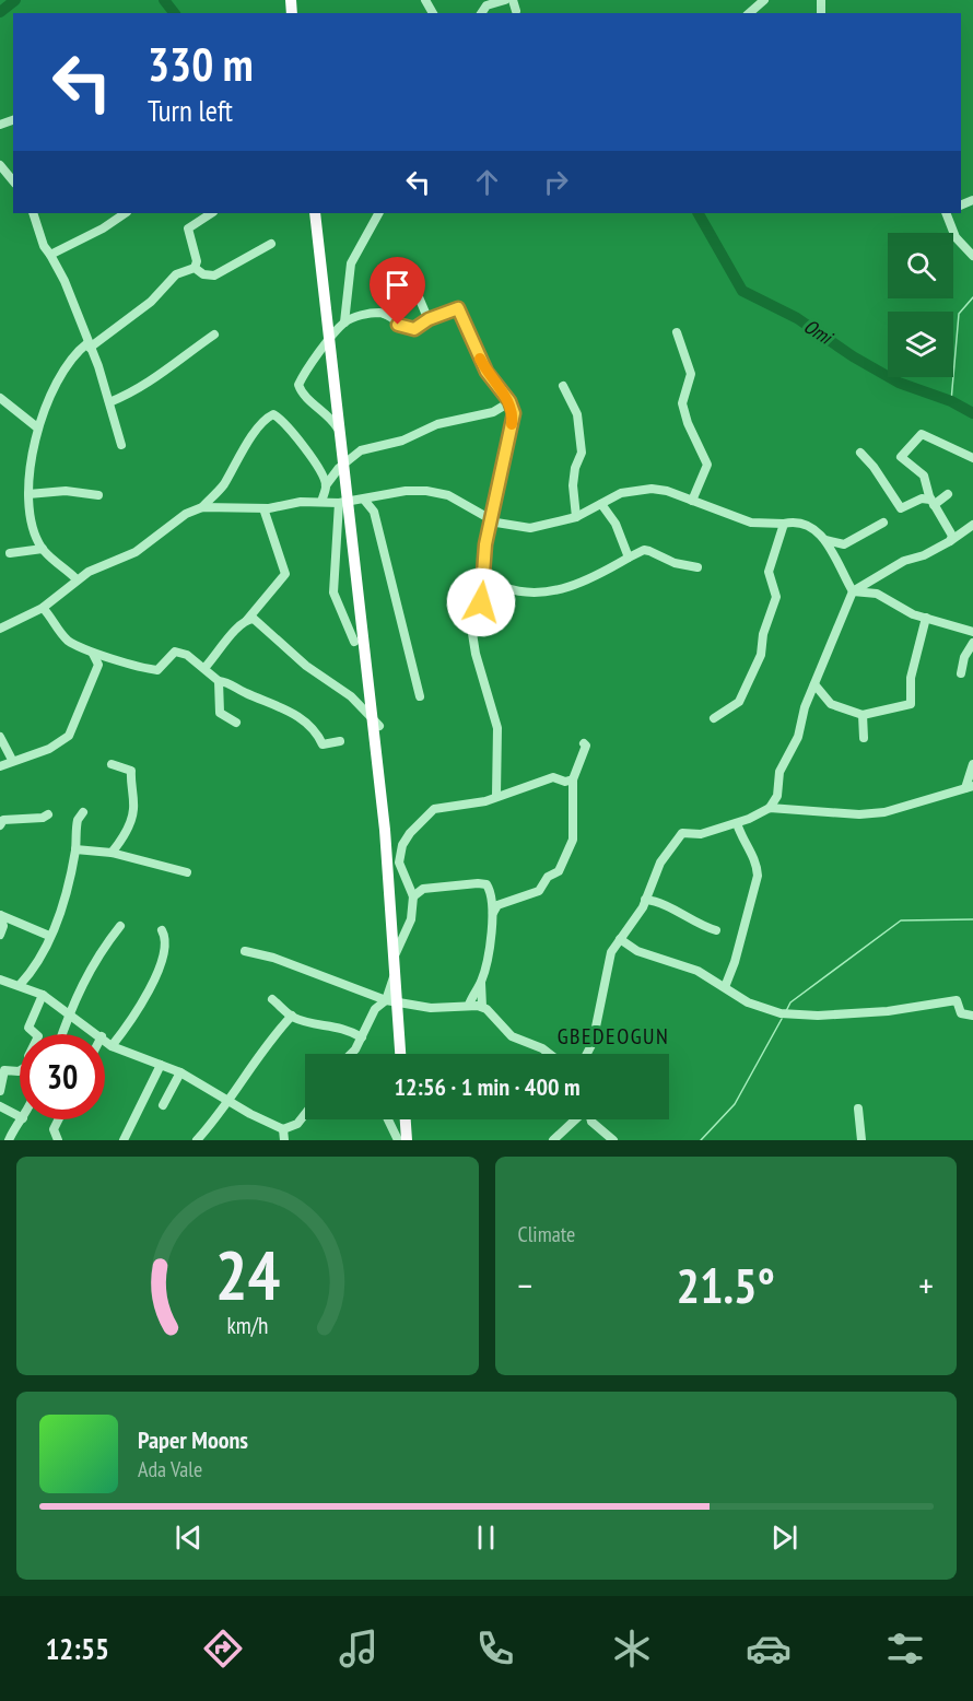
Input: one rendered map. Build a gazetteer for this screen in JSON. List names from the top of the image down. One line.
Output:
{"districts":["GBEDEOGUN"],"water":["Omi"],"page":{"turn":["330 m","Turn left"],"limit":"30","trip":"12:56 · 1 min · 400 m","tile":"Climate","heat":["−","21.5°","+"],"song":["Paper Moons","Ada Vale"],"tabs":"12:55","gauge":["24","km/h"]}}
